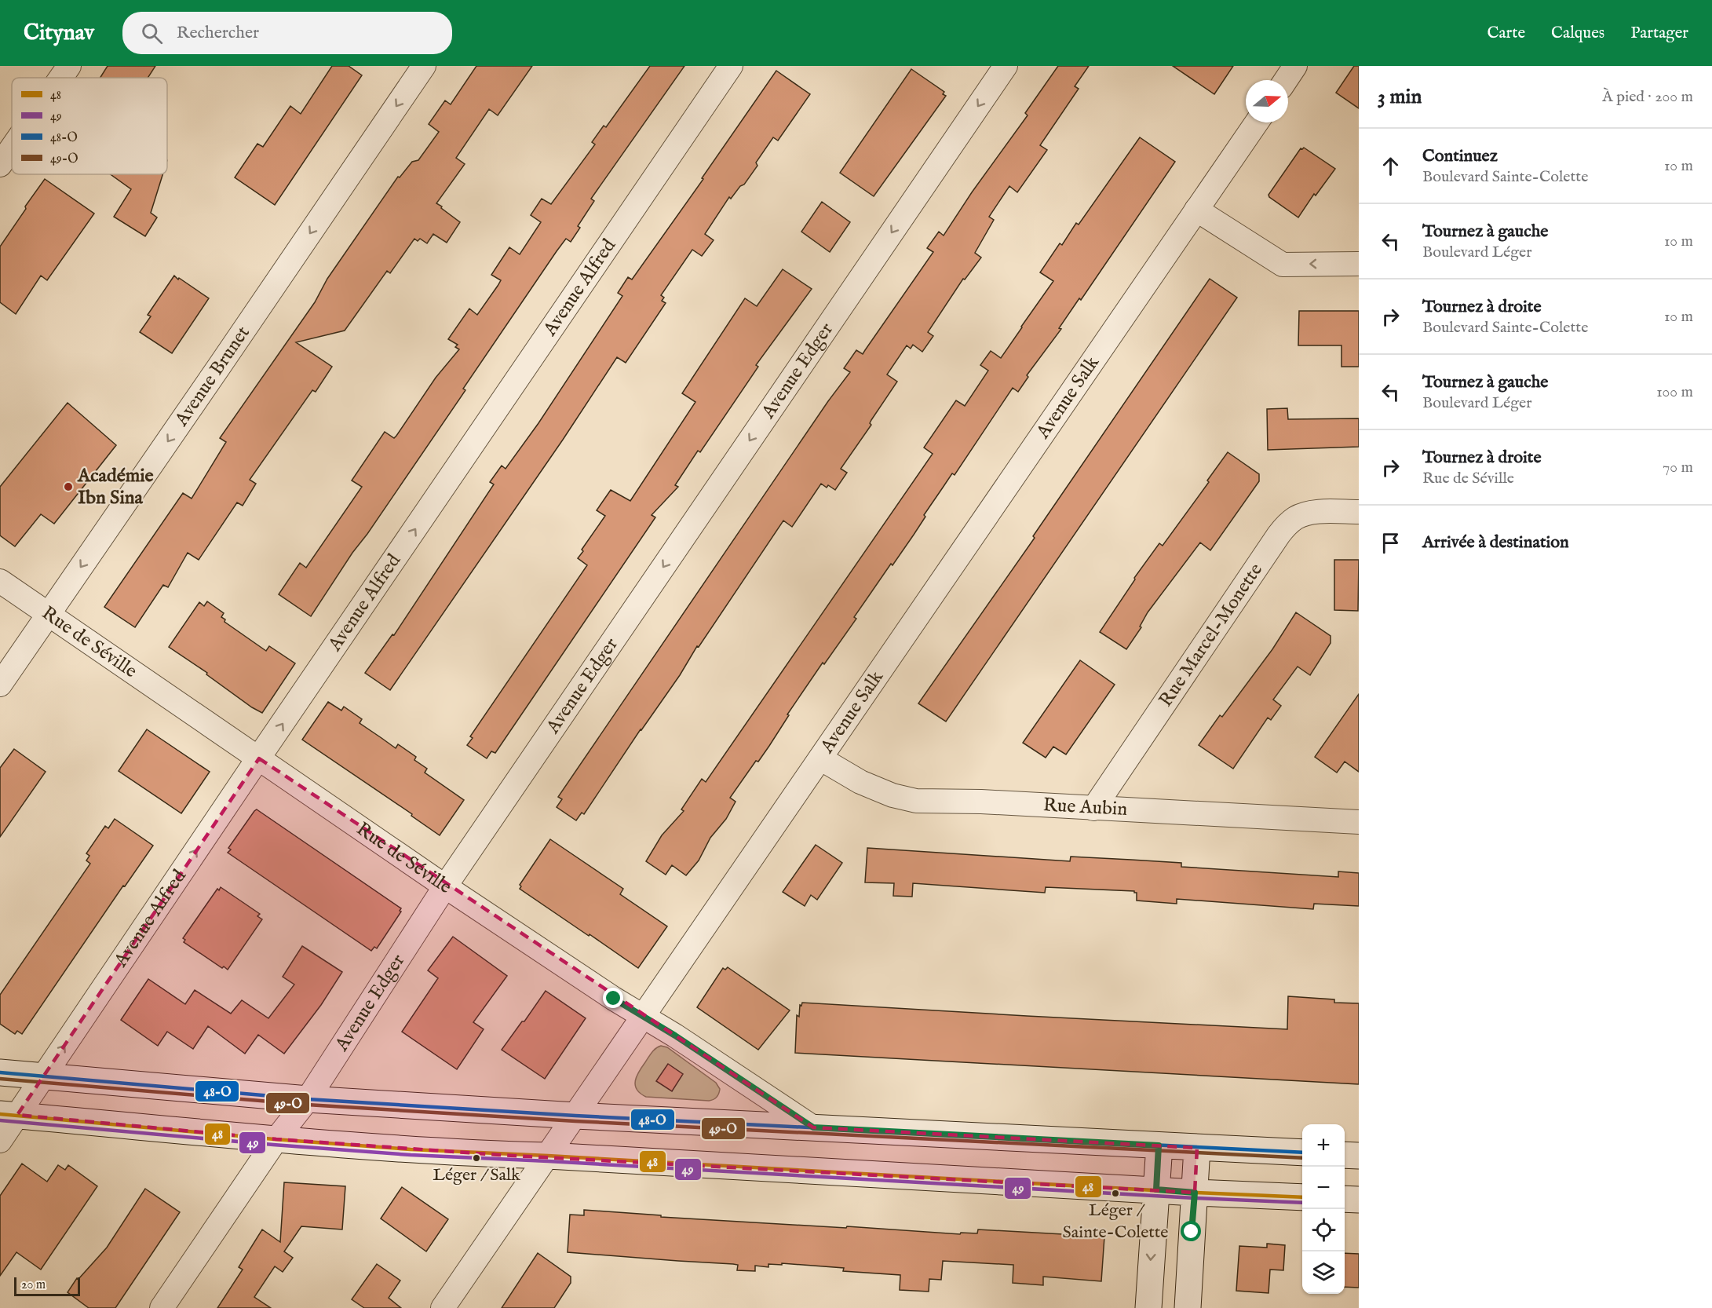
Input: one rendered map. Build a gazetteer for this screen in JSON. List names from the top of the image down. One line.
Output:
{"streets":{"street":["Avenue Alfred","Avenue Edger","Avenue Brunet","Avenue Salk","Rue Marcel-Monette","Rue de Séville","Rue Aubin"]},"crossings":[["Avenue Alfred","Rue de Séville"],["Avenue Edger","Rue de Séville"],["Avenue Brunet","Rue de Séville"],["Avenue Salk","Rue de Séville"],["Avenue Salk","Rue Aubin"],["Rue Marcel-Monette","Rue Aubin"]],"one_way":["Avenue Alfred","Avenue Edger","Avenue Brunet"],"places":["Académie Ibn Sina","Léger / Salk","Léger / Sainte-Colette"],"lines":["transit line 48-O","transit line 49-O","transit line 48","transit line 49"],"legend":["48","49","48-O","49-O"],"scale_bar":"20 m","north":"right","page":{"header":"Citynav","search":"Rechercher","nav":["Carte","Calques","Partager"],"heading":["3 min","À pied · 200 m"],"list":[["Continuez","Boulevard Sainte-Colette","10 m"],["Tournez à gauche","Boulevard Léger","10 m"],["Tournez à droite","Boulevard Sainte-Colette","10 m"],["Tournez à gauche","Boulevard Léger","100 m"],["Tournez à droite","Rue de Séville","70 m"],"Arrivée à destination"],"map_buttons":["+","−"],"scale":"20 m"}}
